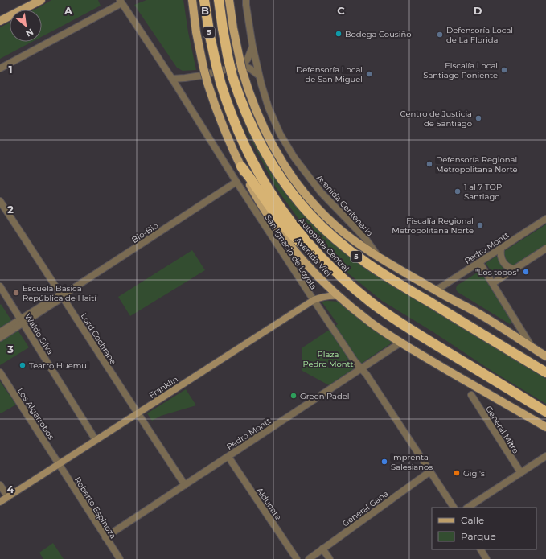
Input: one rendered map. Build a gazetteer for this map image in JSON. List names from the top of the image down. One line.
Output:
{"streets":{"highway":["5","Autopista Central"],"main road":["Avenida Viel","Franklin"],"street":["Avenida Centenario","Bio-Bio","Pedro Montt","San Ignacio de Loyola","Waldo Silva","Lord Cochrane","Los Algarrobos","General Mitre","Aldunate","Roberto Espinoza","General Gana"]},"crossings":[["Bio-Bio","San Ignacio de Loyola"],["Bio-Bio","Waldo Silva"],["Bio-Bio","Lord Cochrane"],["Pedro Montt","San Ignacio de Loyola"],["Pedro Montt","Avenida Viel"],["Pedro Montt","Lord Cochrane"],["Pedro Montt","Aldunate"],["Pedro Montt","Roberto Espinoza"],["San Ignacio de Loyola","Franklin"],["San Ignacio de Loyola","General Gana"],["Avenida Viel","Franklin"],["Waldo Silva","Franklin"],["Lord Cochrane","Franklin"],["Franklin","Los Algarrobos"],["Franklin","Roberto Espinoza"],["Los Algarrobos","Roberto Espinoza"]],"parks":["Plaza Pedro Montt"],"places":["Bodega Cousiño","Defensoría Local de La Florida","Fiscalía Local Santiago Poniente","Defensoría Local de San Miguel","Centro de Justicia de Santiago","Defensoría Regional Metropolitana Norte","1 al 7 TOP Santiago","Fiscalía Regional Metropolitana Norte","\"Los topos\"","Escuela Básica República de Haití","Teatro Huemul","Green Padel","Imprenta Salesianos","Gigi's"],"legend":["Calle","Parque"],"north":"bottom right","grid":{"columns":["A","B","C","D"],"rows":["1","2","3","4"]}}
